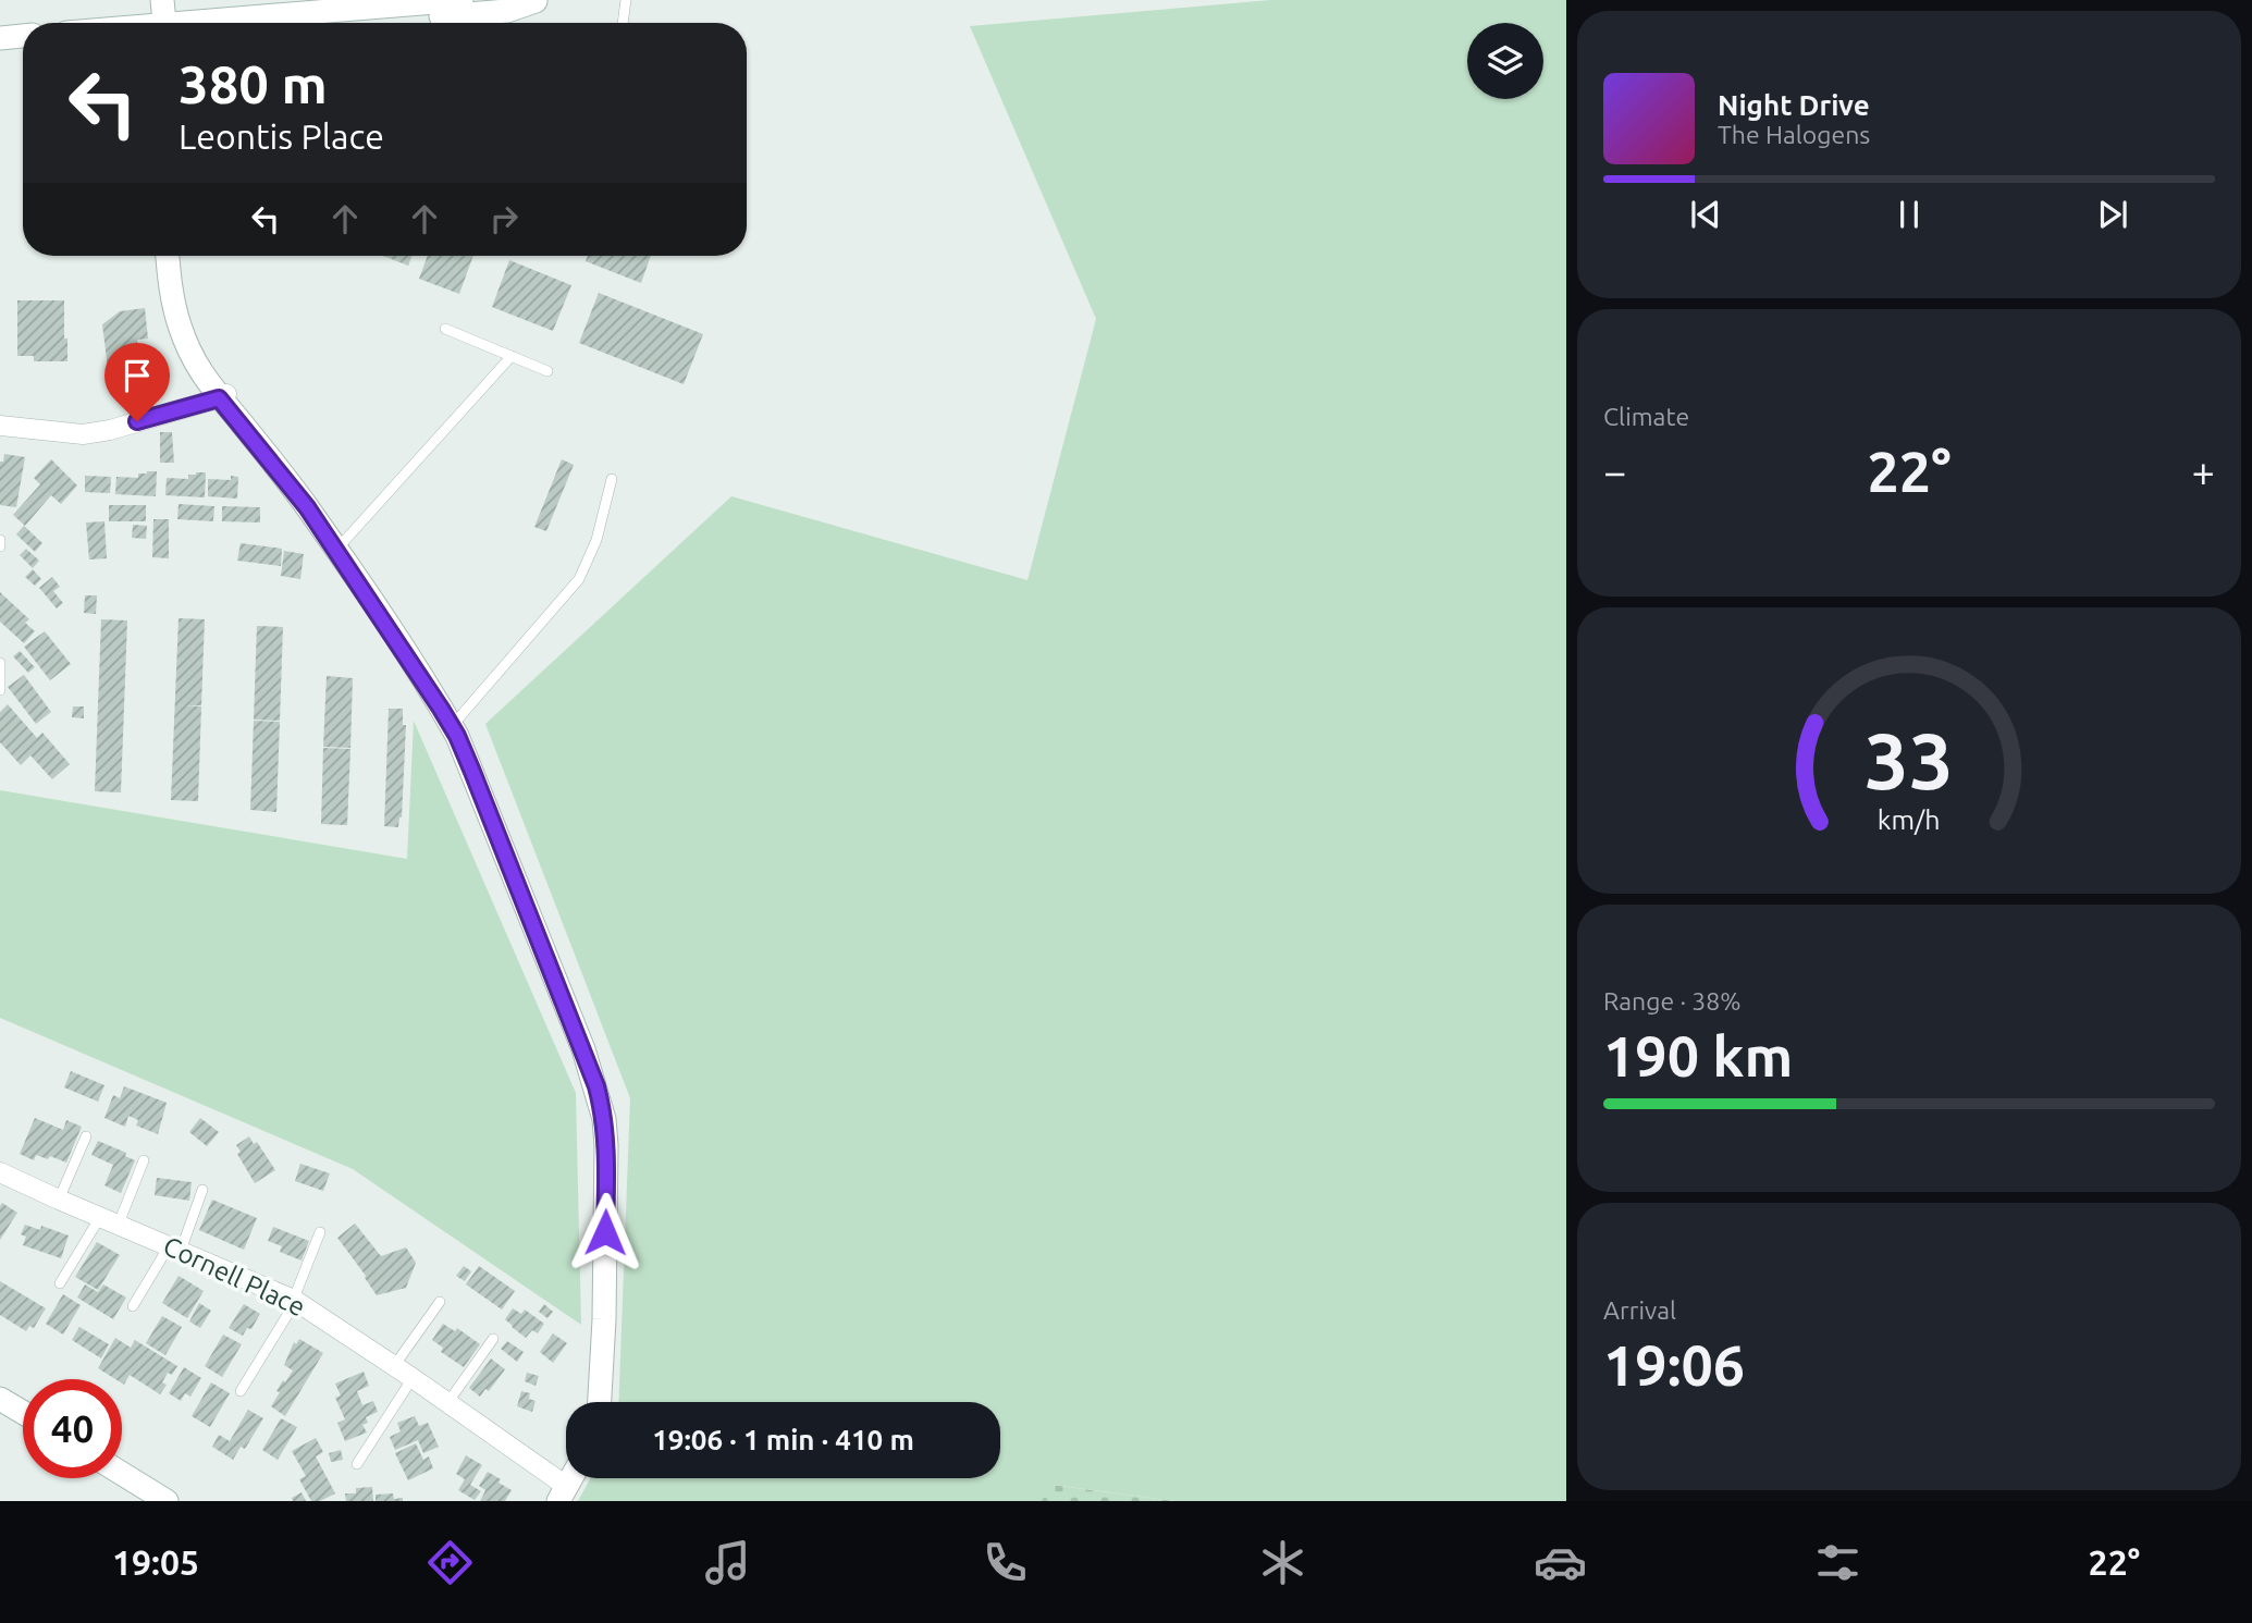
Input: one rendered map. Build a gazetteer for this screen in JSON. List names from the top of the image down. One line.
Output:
{"streets":{"street":["Cornell Place"]},"page":{"turn":["380 m","Leontis Place"],"song":["Night Drive","The Halogens"],"tile":["Climate",["Range · 38%","190 km"],["Arrival","19:06"]],"heat":["−","22°","+"],"limit":"40","trip":"19:06 · 1 min · 410 m","tabs":["19:05","22°"],"gauge":["33","km/h"]}}
